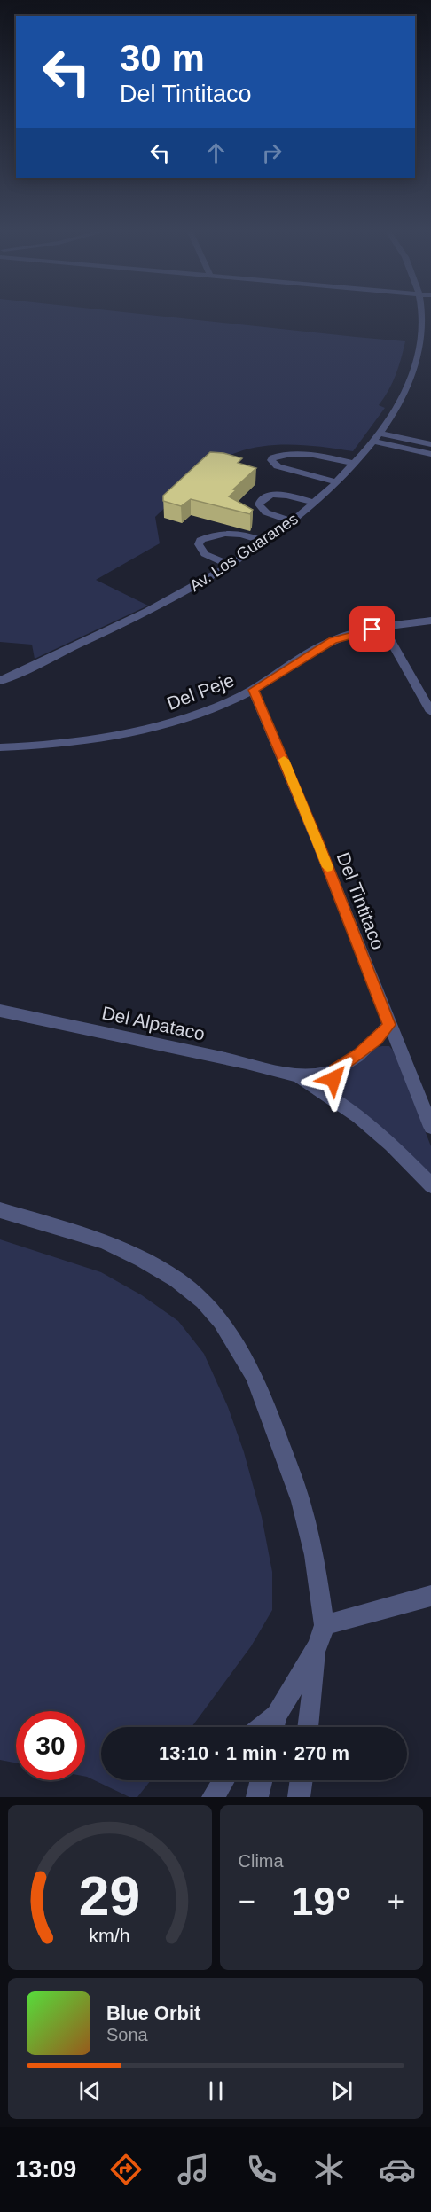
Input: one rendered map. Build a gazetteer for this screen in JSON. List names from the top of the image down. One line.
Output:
{"streets":{"street":["Av. Los Guaranes","Del Peje","Del Tintitaco","Del Alpataco"]},"crossings":[["Del Peje","Del Tintitaco"],["Del Tintitaco","Del Alpataco"]],"page":{"turn":["30 m","Del Tintitaco"],"limit":"30","trip":"13:10 · 1 min · 270 m","tile":"Clima","heat":["−","19°","+"],"song":["Blue Orbit","Sona"],"tabs":"13:09","gauge":["29","km/h"]}}
